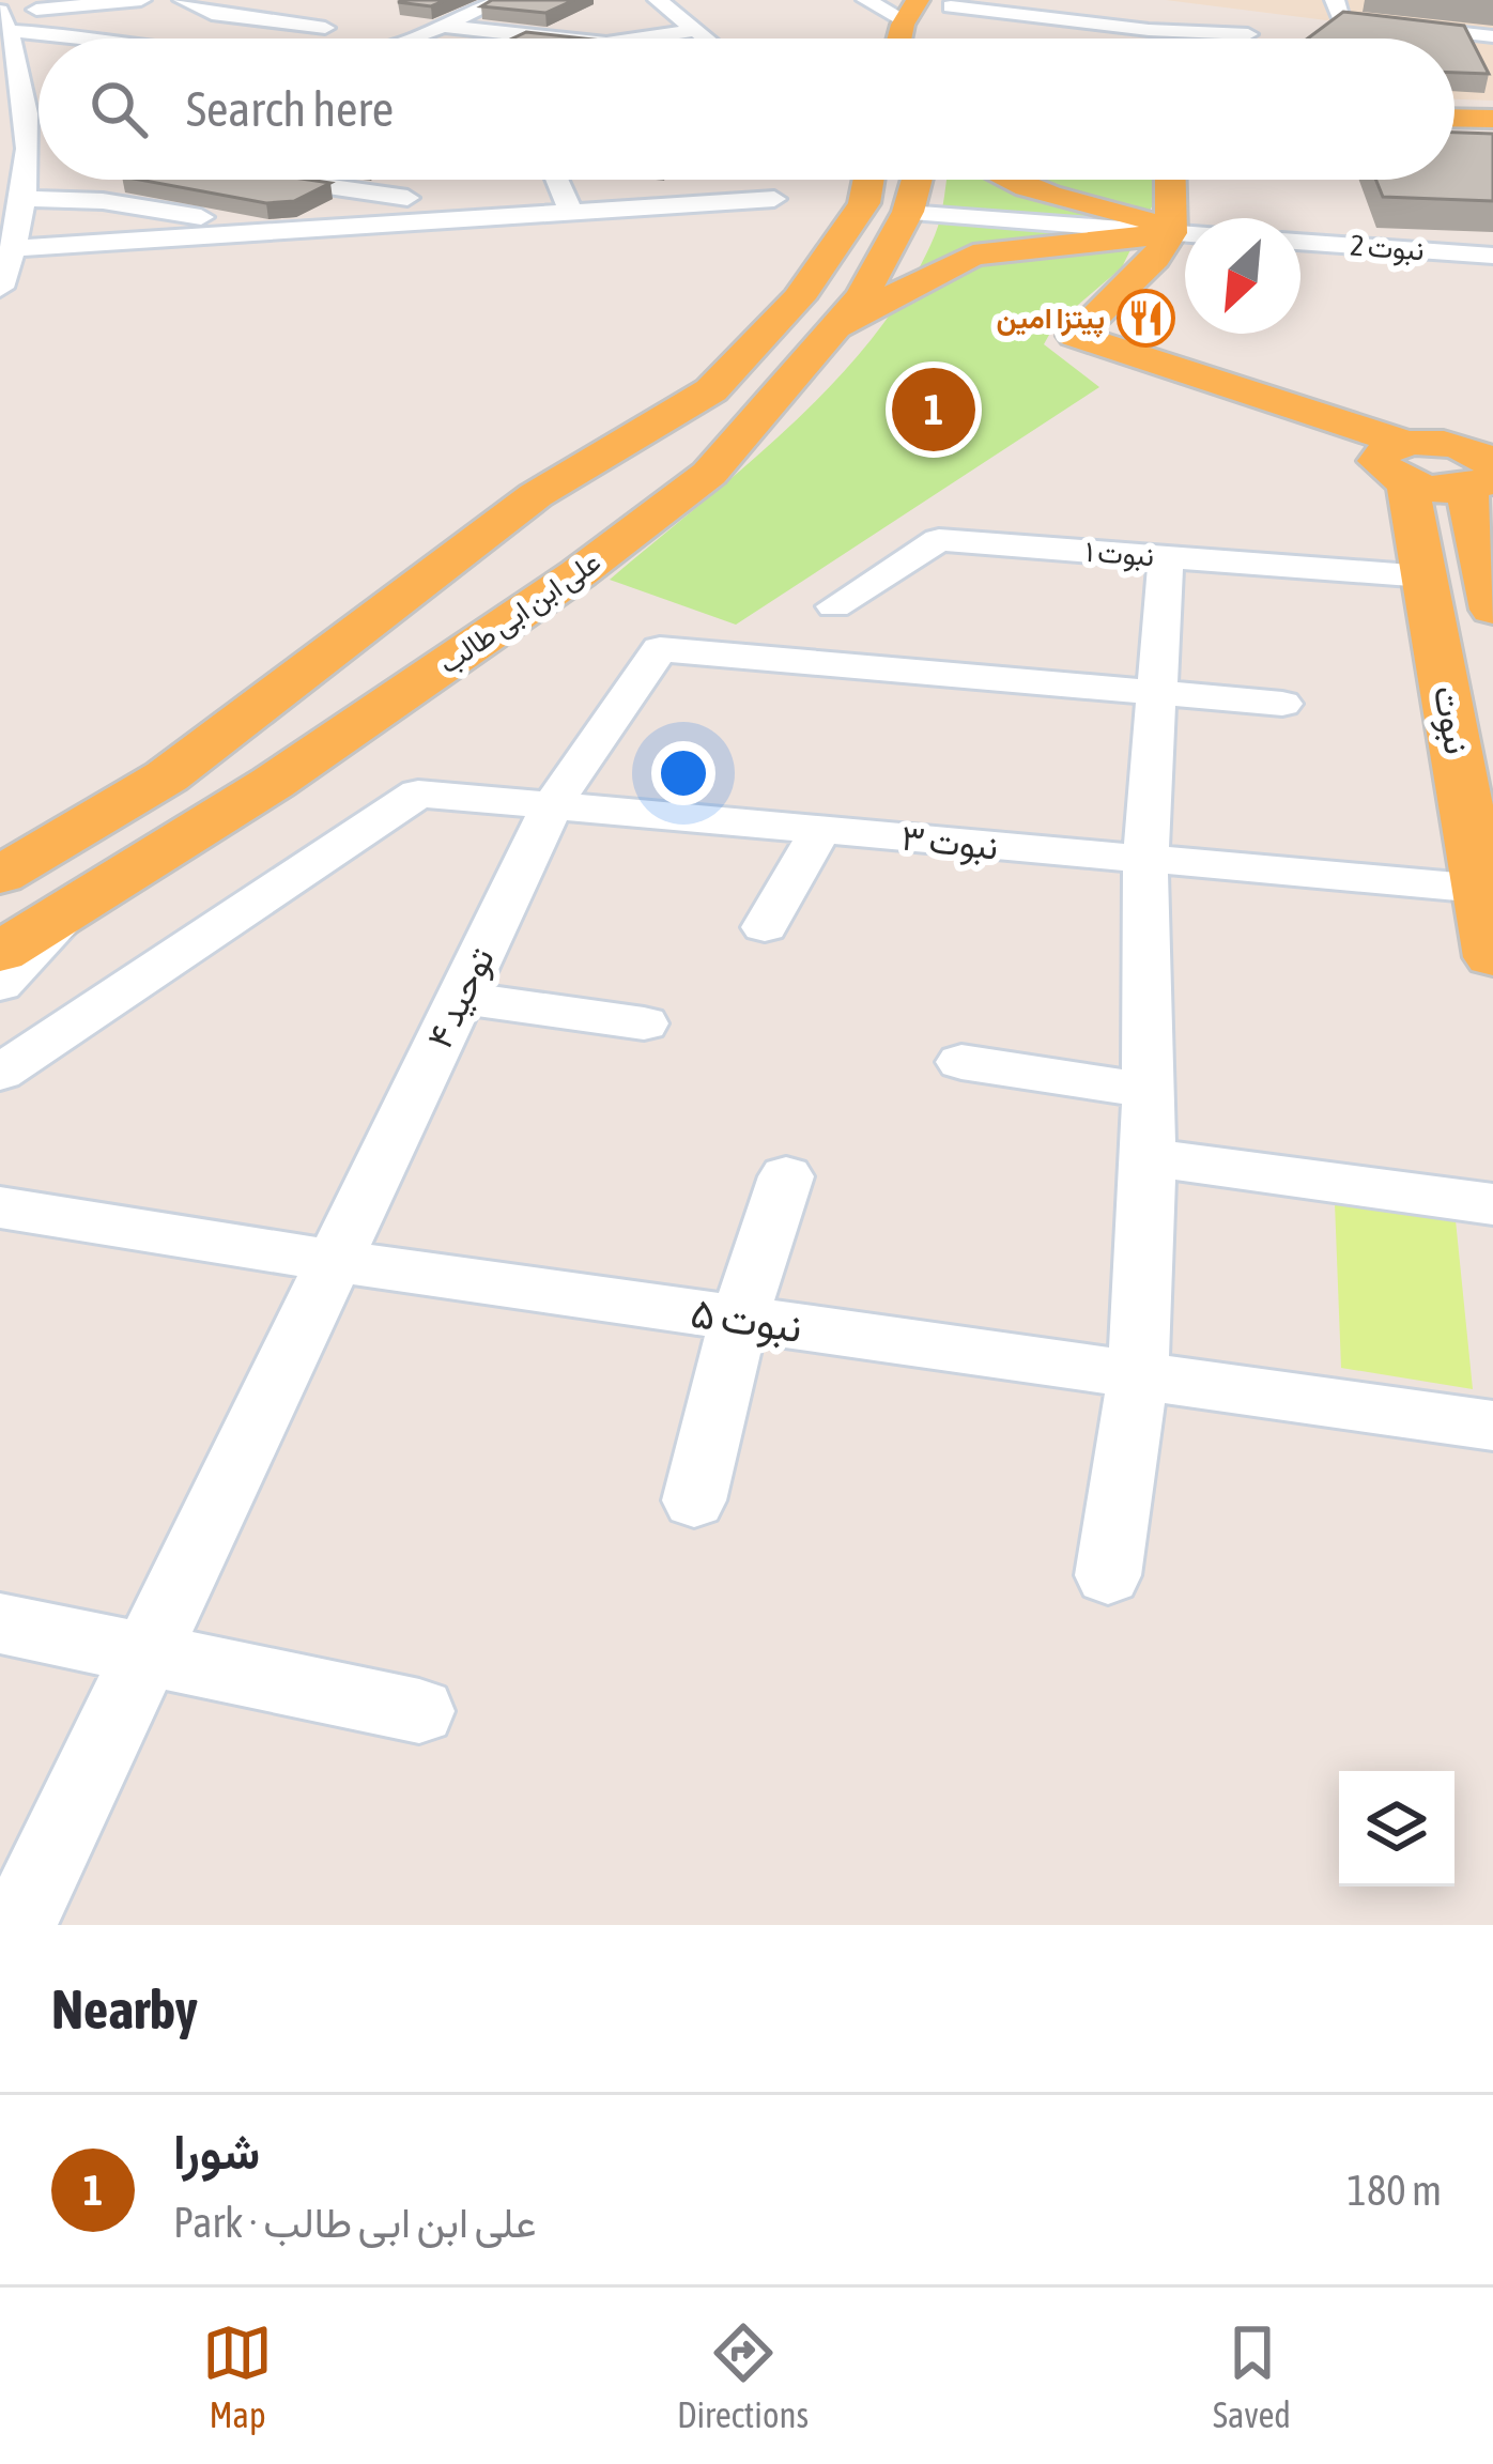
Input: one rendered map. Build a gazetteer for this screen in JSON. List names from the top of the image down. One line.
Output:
{"streets":{"main road":["علی ابن ابی طالب","نبوت"],"street":["نبوت 2","نبوت ۱","نبوت ۳","توحید ۴","نبوت ۵"]},"crossings":[["نبوت ۱","نبوت"],["نبوت","نبوت ۳"],["نبوت ۳","توحید ۴"],["توحید ۴","نبوت ۵"]],"places":{"restaurant":["پیتزا امین"]},"north":"bottom left","page":{"search":"Search here","pins":"1","heading":"Nearby","list":[{"mark":"1","name":"شورا","note":"Park · علی ابن ابی طالب","value":"180 m"}],"nav":["Map","Directions","Saved"]}}
